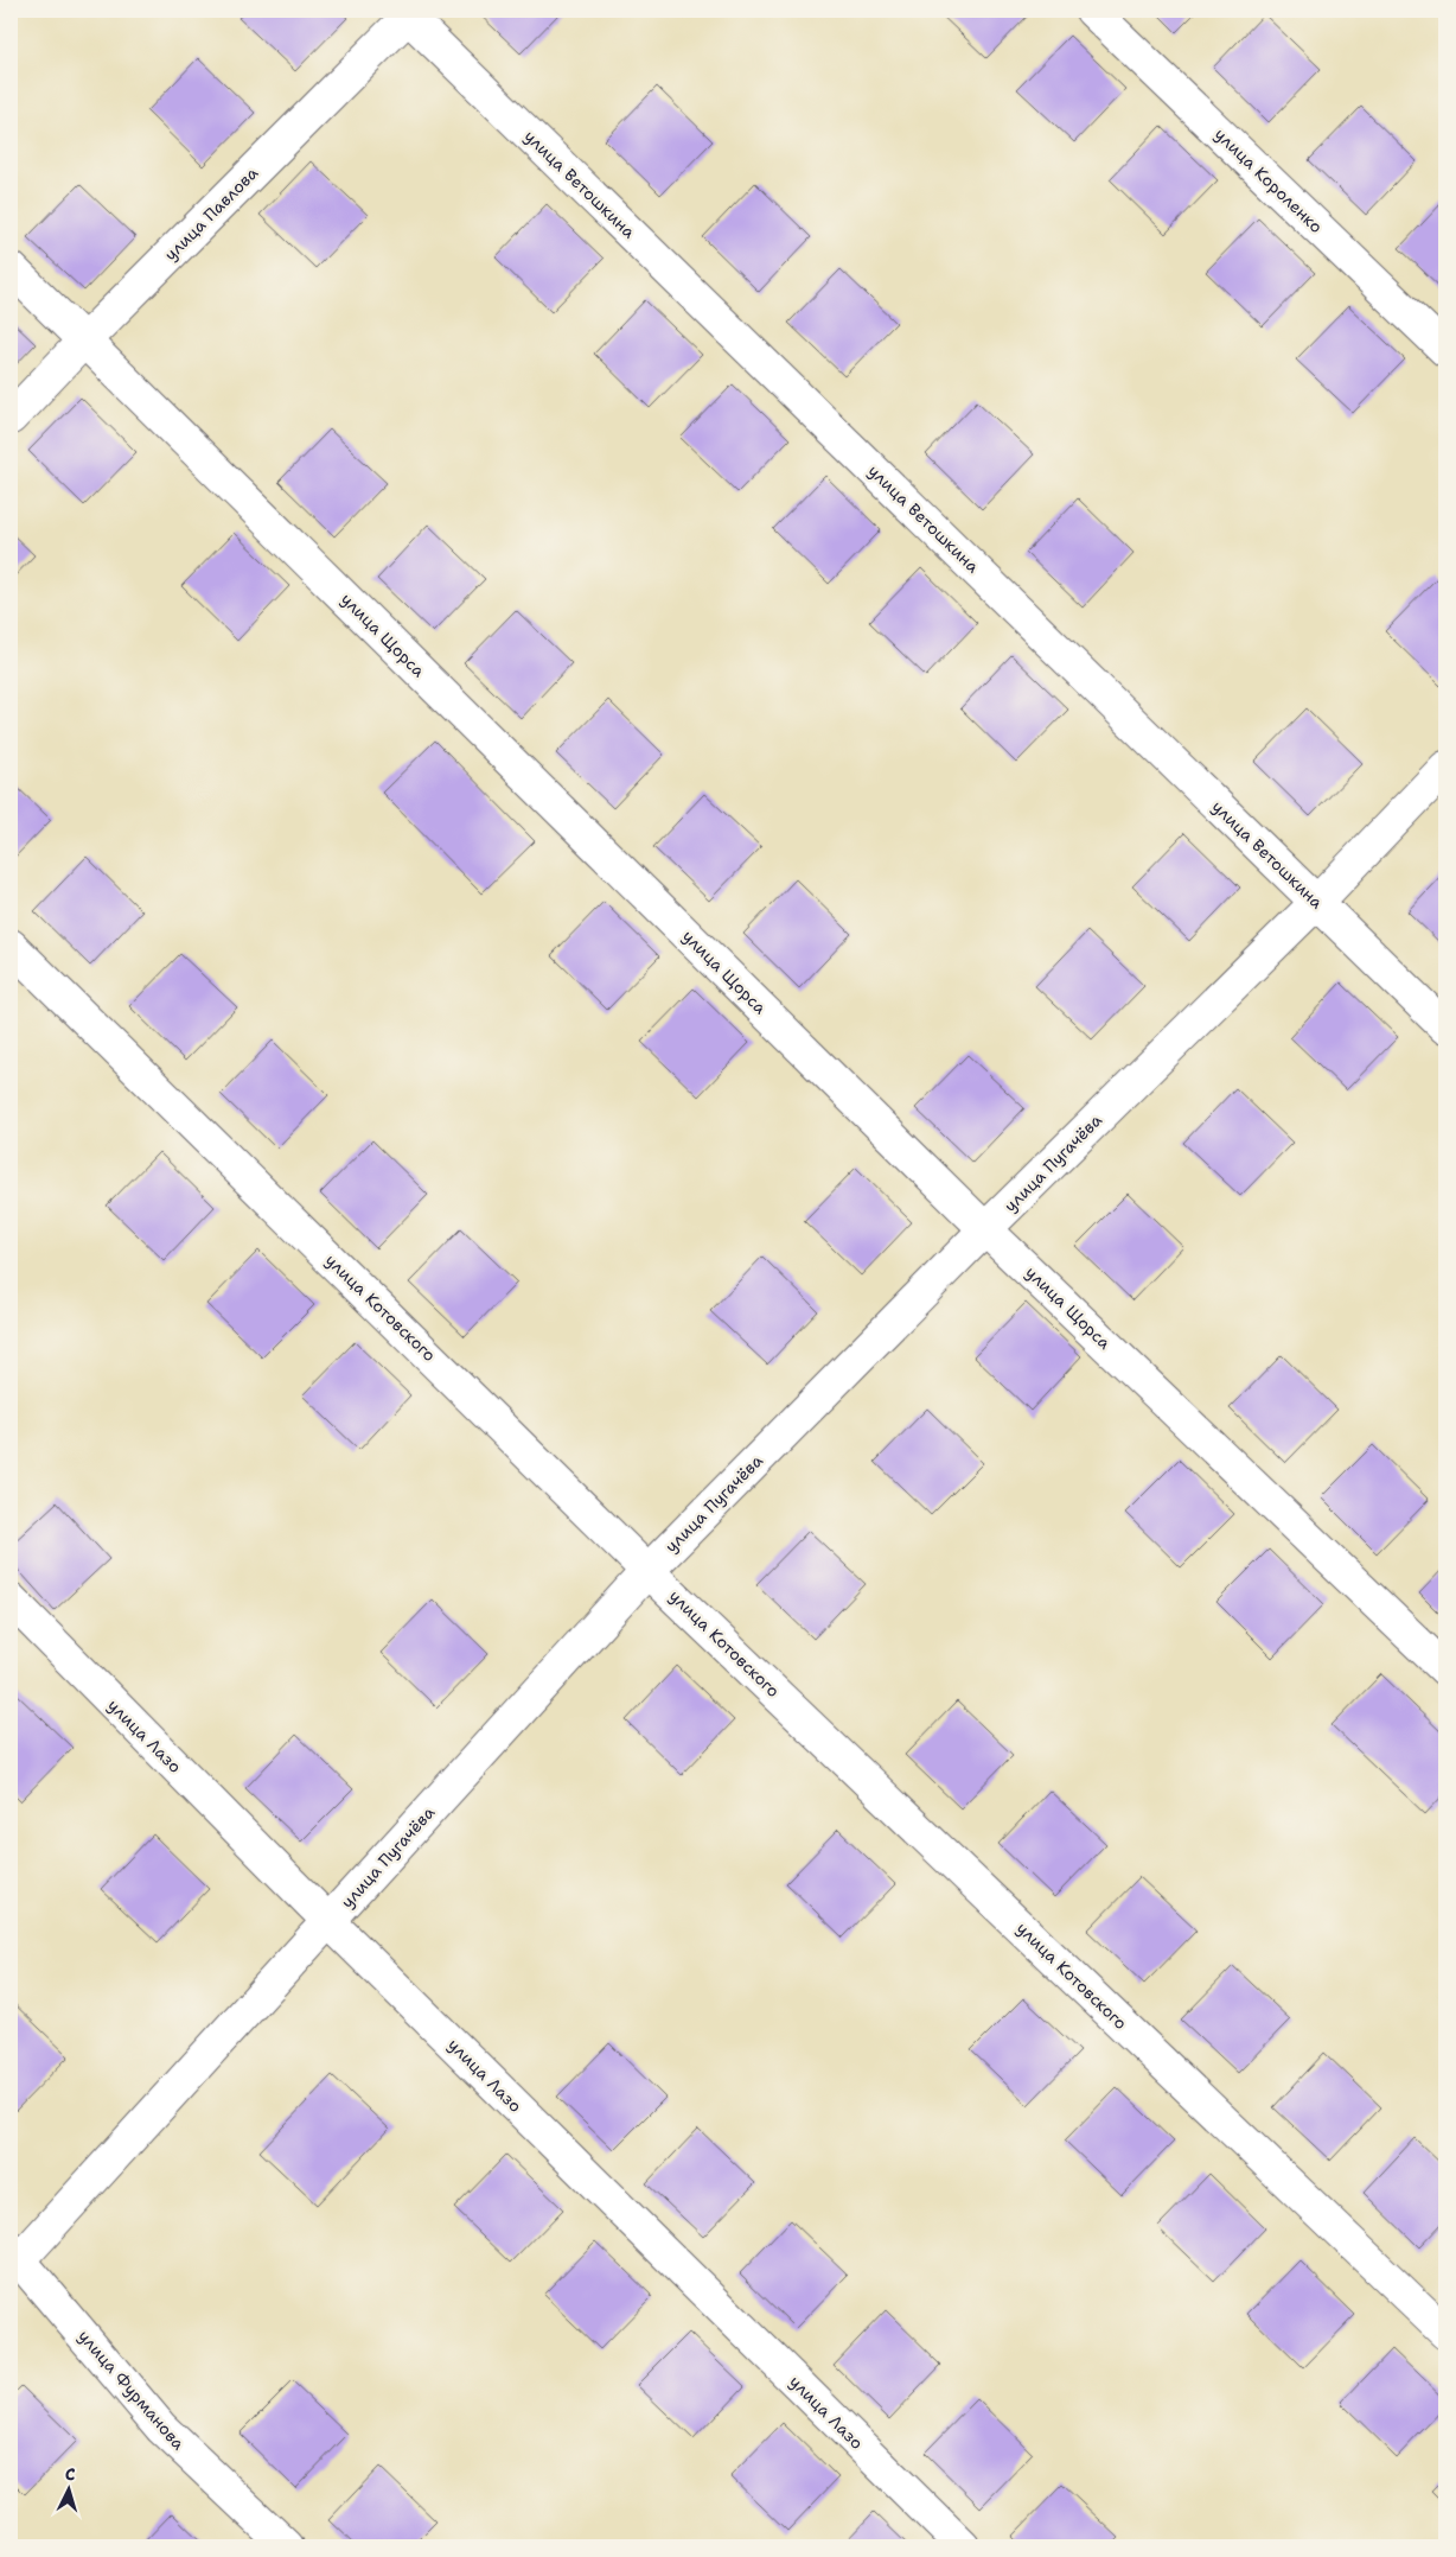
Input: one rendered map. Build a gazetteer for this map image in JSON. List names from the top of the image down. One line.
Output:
{"streets":{"street":["улица Короленко","улица Ветошкина","улица Павлова","улица Щорса","улица Пугачёва","улица Котовского","улица Лазо","улица Фурманова"]},"crossings":[["улица Ветошкина","улица Павлова"],["улица Ветошкина","улица Пугачёва"],["улица Павлова","улица Щорса"],["улица Щорса","улица Пугачёва"],["улица Пугачёва","улица Котовского"],["улица Пугачёва","улица Лазо"],["улица Пугачёва","улица Фурманова"]],"north":"top"}
